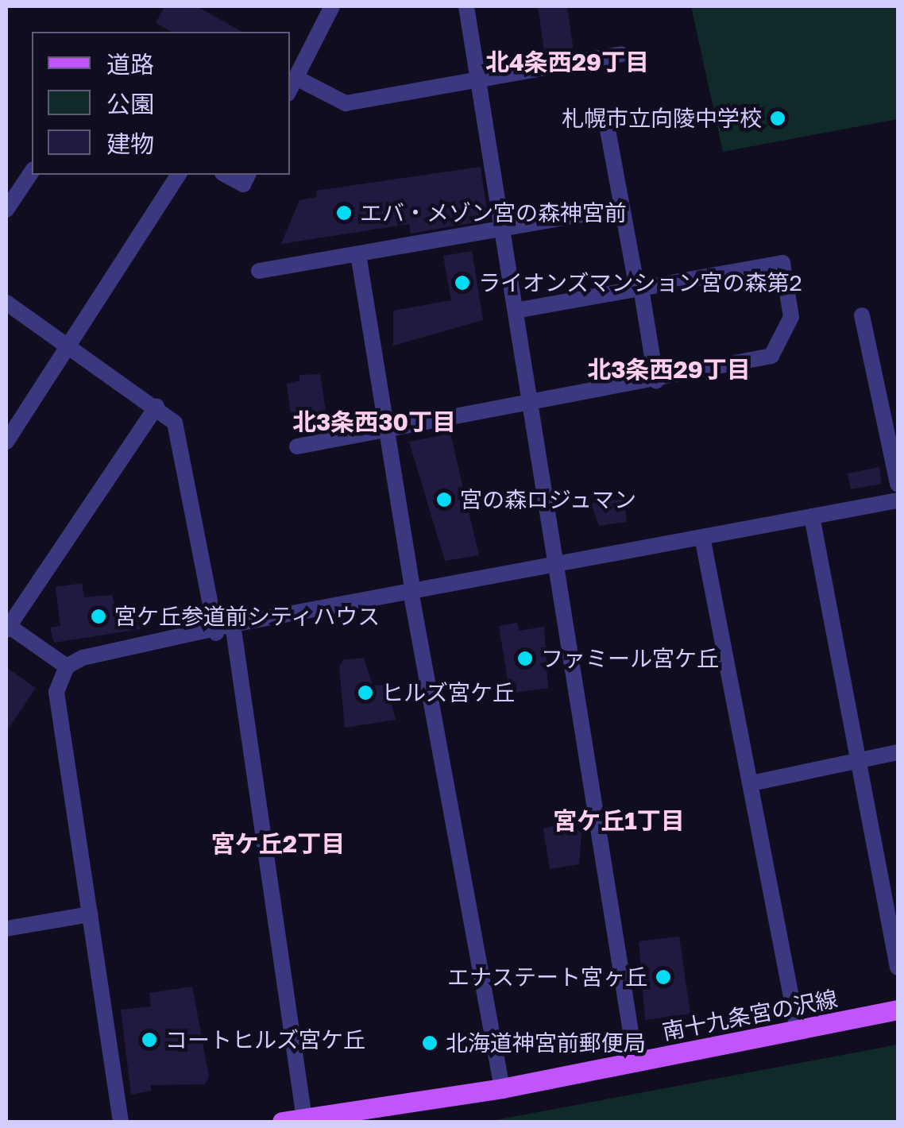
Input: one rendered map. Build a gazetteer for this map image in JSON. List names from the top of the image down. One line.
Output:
{"streets":{"main road":["南十九条宮の沢線"]},"districts":["北4条西29丁目","北3条西29丁目","北3条西30丁目","宮ケ丘1丁目","宮ケ丘2丁目"],"places":["札幌市立向陵中学校","エバ・メゾン宮の森神宮前","ライオンズマンション宮の森第2","宮の森ロジュマン","宮ケ丘参道前シティハウス","ファミール宮ケ丘","ヒルズ宮ケ丘","エナステート宮ヶ丘","コートヒルズ宮ケ丘","北海道神宮前郵便局"],"legend":["道路","公園","建物"]}
